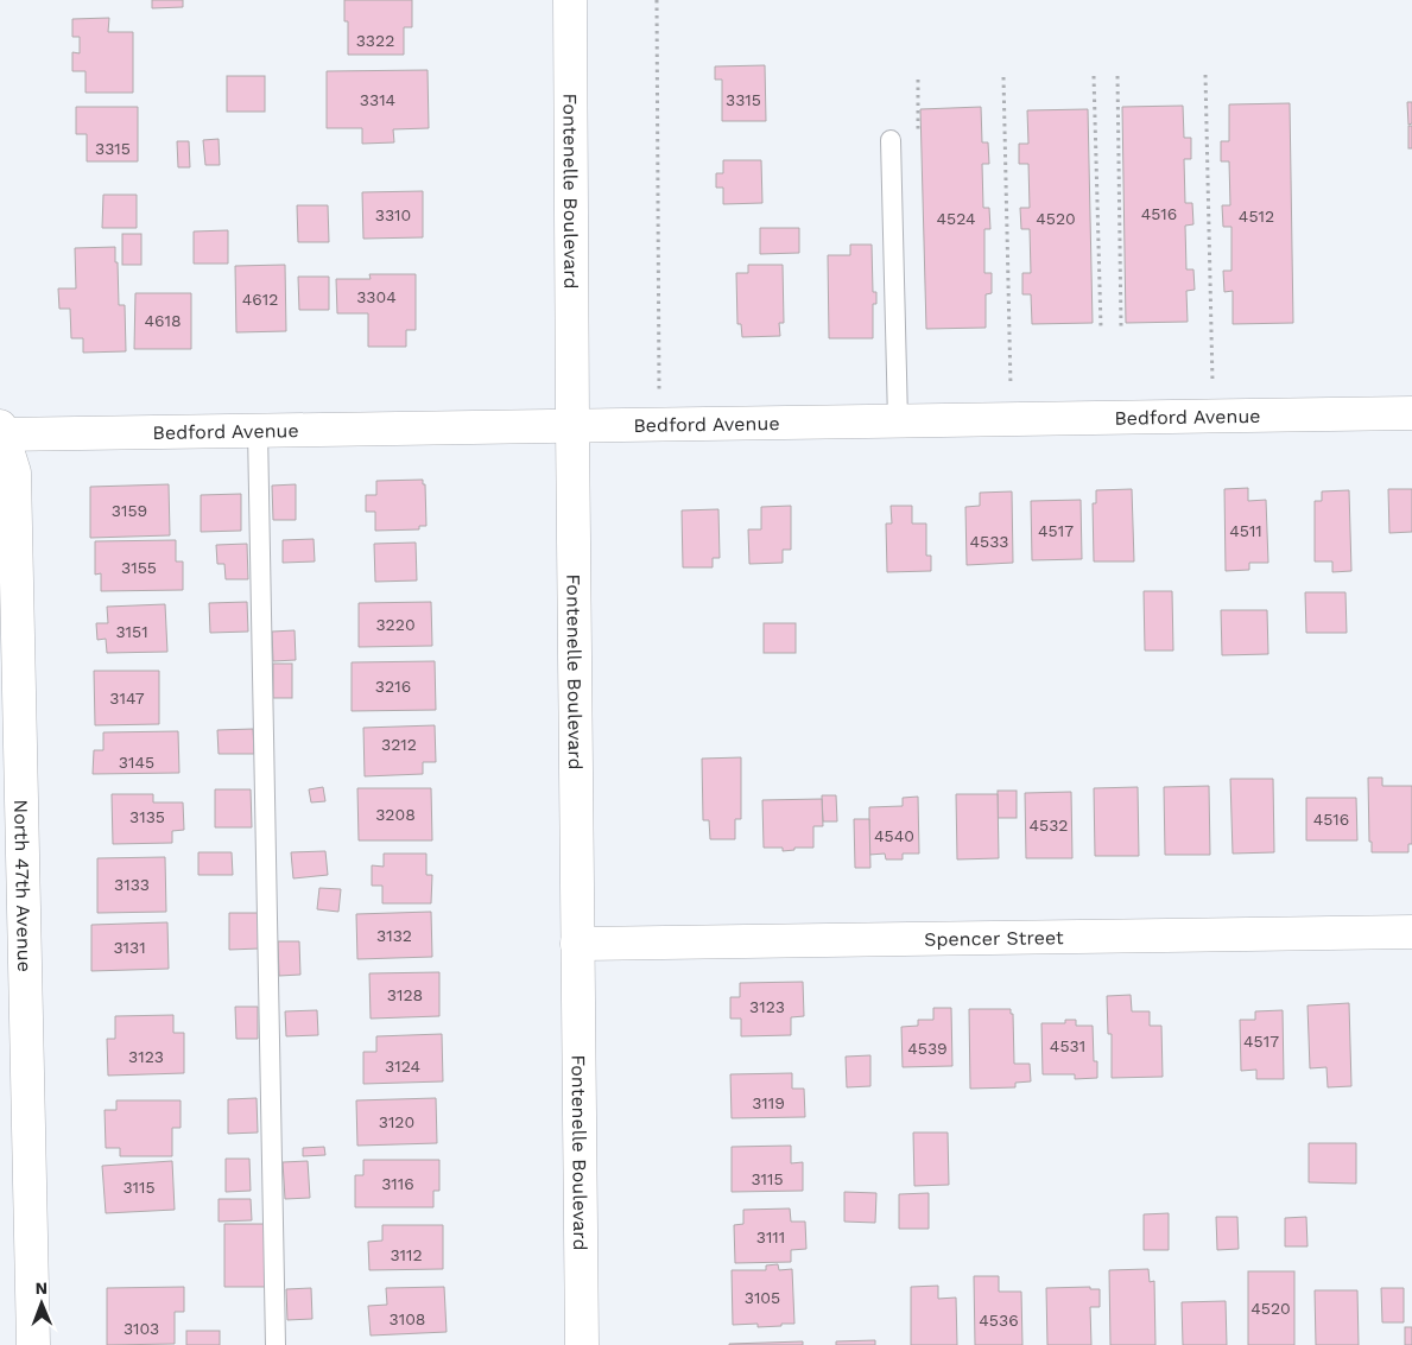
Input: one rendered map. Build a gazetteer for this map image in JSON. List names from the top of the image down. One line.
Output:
{"streets":{"street":["Fontenelle Boulevard","Bedford Avenue","North 47th Avenue","Spencer Street"]},"crossings":[["Fontenelle Boulevard","Bedford Avenue"],["Fontenelle Boulevard","Spencer Street"],["Bedford Avenue","North 47th Avenue"]],"house_numbers":["3322","3314","3315","3315","4516","3310","4512","4524","4520","3304","4612","4618","3159","4517","4511","4533","3155","3220","3151","3216","3147","3212","3145","3208","3135","4516","4532","4540","3133","3132","3131","3128","3123","4517","4531","4539","3123","3124","3119","3120","3115","3116","3115","3111","3112","3105","4520","3108","4536","3103"],"north":"top"}
